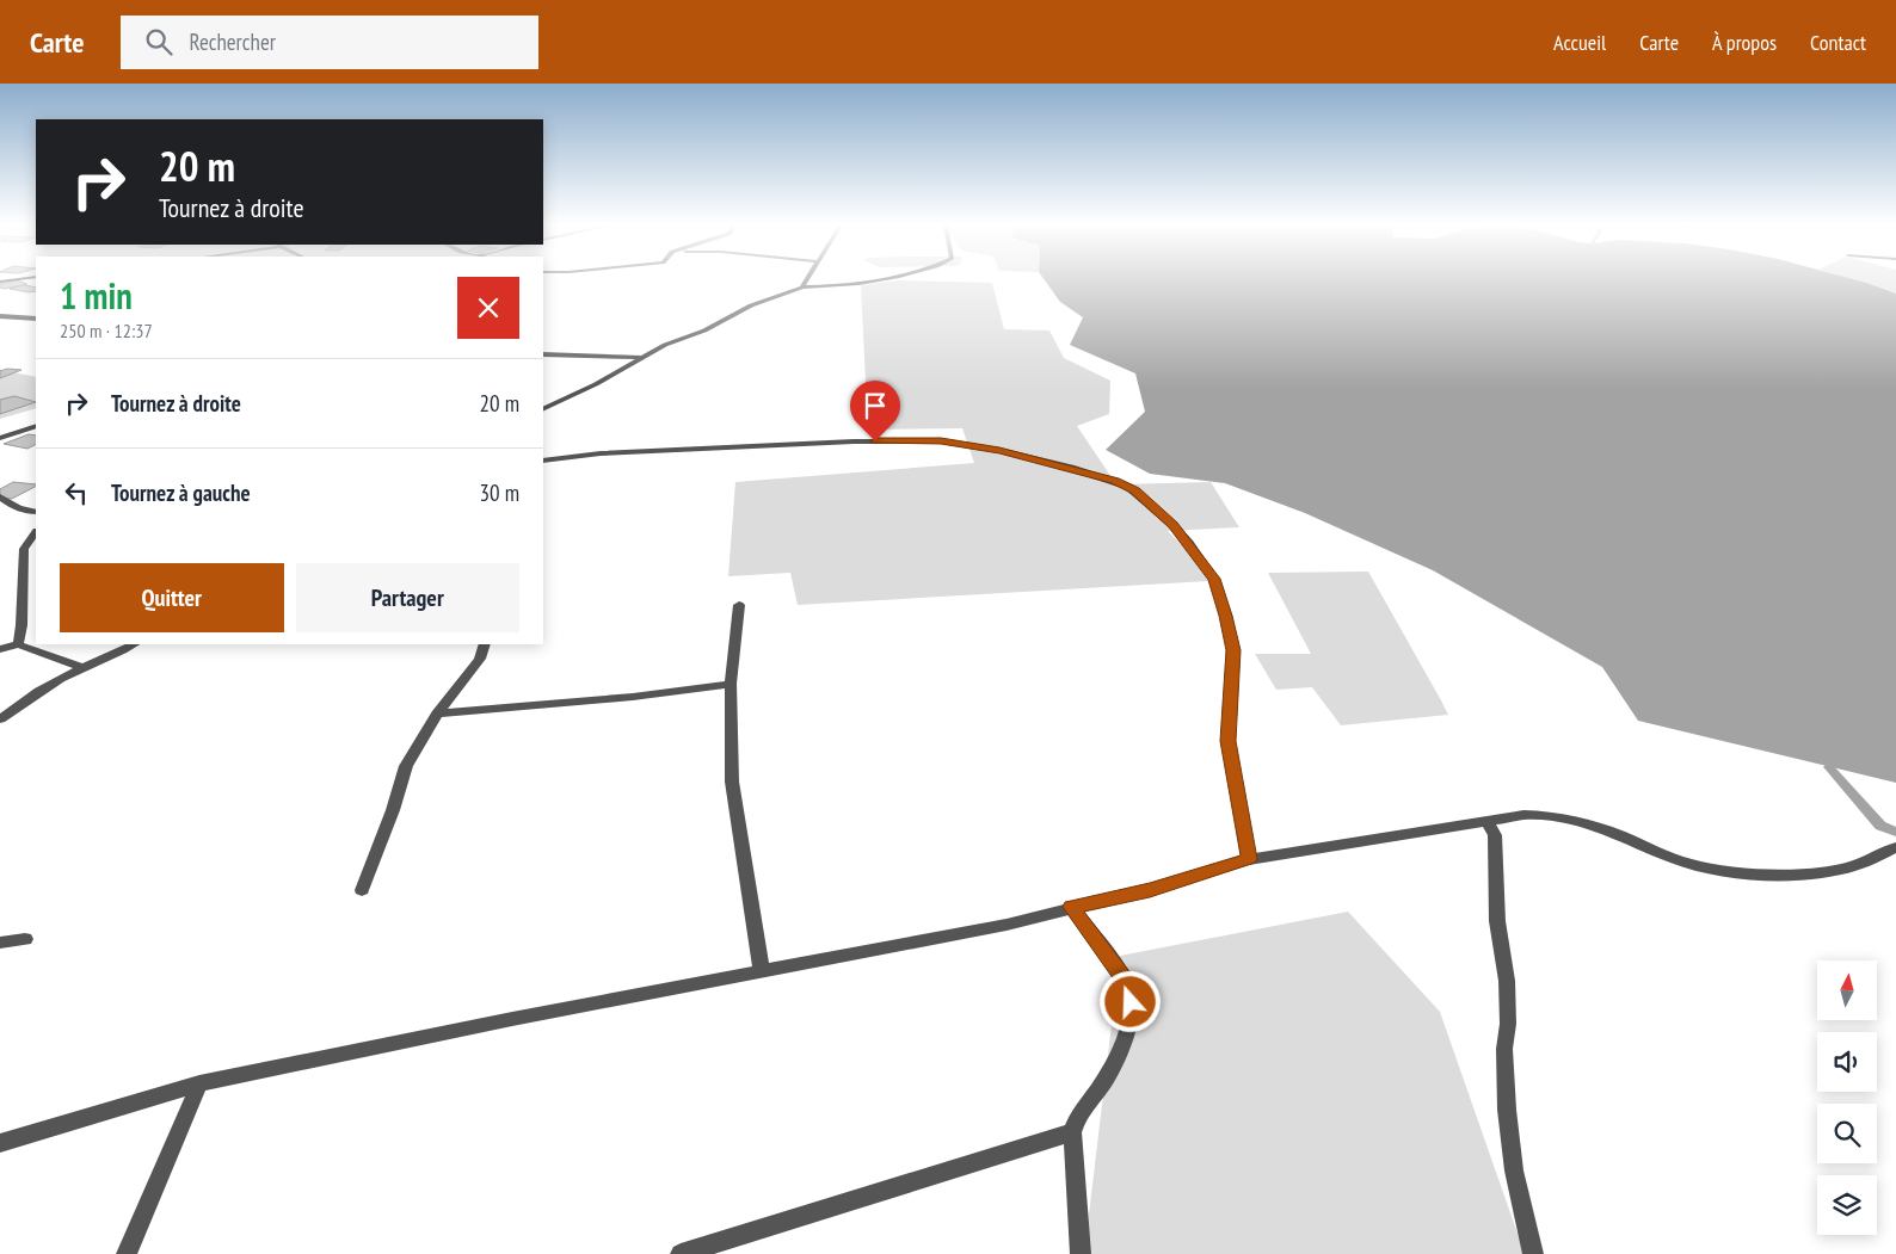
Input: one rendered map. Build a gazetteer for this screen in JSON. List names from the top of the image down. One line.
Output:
{"north":"top","page":{"header":"Carte","search":"Rechercher","nav":["Accueil","Carte","À propos","Contact"],"turn":["20 m","Tournez à droite"],"heading":["1 min","250 m · 12:37"],"list":[{"name":"Tournez à droite","value":"20 m"},{"name":"Tournez à gauche","value":"30 m"}],"buttons":["Quitter","Partager"]}}
